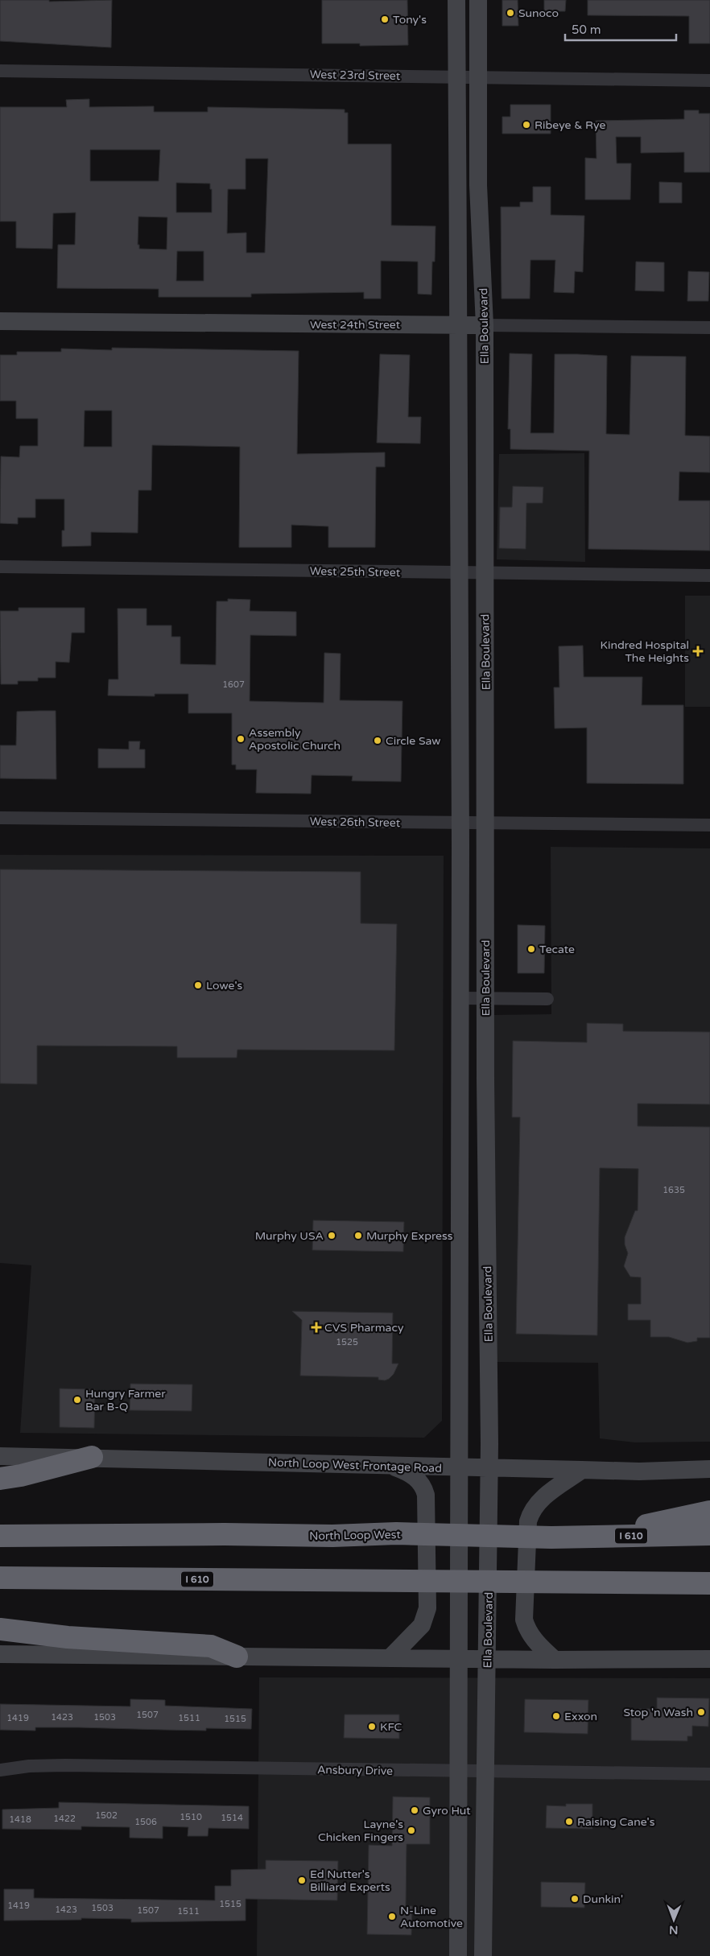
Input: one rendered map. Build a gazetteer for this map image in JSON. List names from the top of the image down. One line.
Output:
{"streets":{"highway":["North Loop West","I 610"],"main road":["West 24th Street","Ella Boulevard","North Loop West Frontage Road"],"street":["West 23rd Street","West 25th Street","West 26th Street","Ansbury Drive"]},"crossings":[["West 23rd Street","Ella Boulevard"],["West 24th Street","Ella Boulevard"],["Ella Boulevard","West 25th Street"],["Ella Boulevard","West 26th Street"],["Ella Boulevard","North Loop West Frontage Road"],["Ella Boulevard","Ansbury Drive"]],"places":{"other":["Sunoco","Tony's","Ribeye & Rye","Assembly Apostolic Church","Circle Saw","Tecate","Lowe's","Murphy USA","Murphy Express","Hungry Farmer Bar B-Q","Stop 'n Wash","Exxon","KFC","Gyro Hut","Raising Cane's","Layne's Chicken Fingers","Ed Nutter's Billiard Experts","Dunkin'","N-Line Automotive"],"health":["Kindred Hospital The Heights","CVS Pharmacy"]},"house_numbers":["1607","1635","1525","1507","1423","1503","1419","1511","1515","1502","1510","1514","1422","1418","1506","1515","1419","1503","1423","1507","1511"],"scale_bar":"50 m","north":"bottom"}
